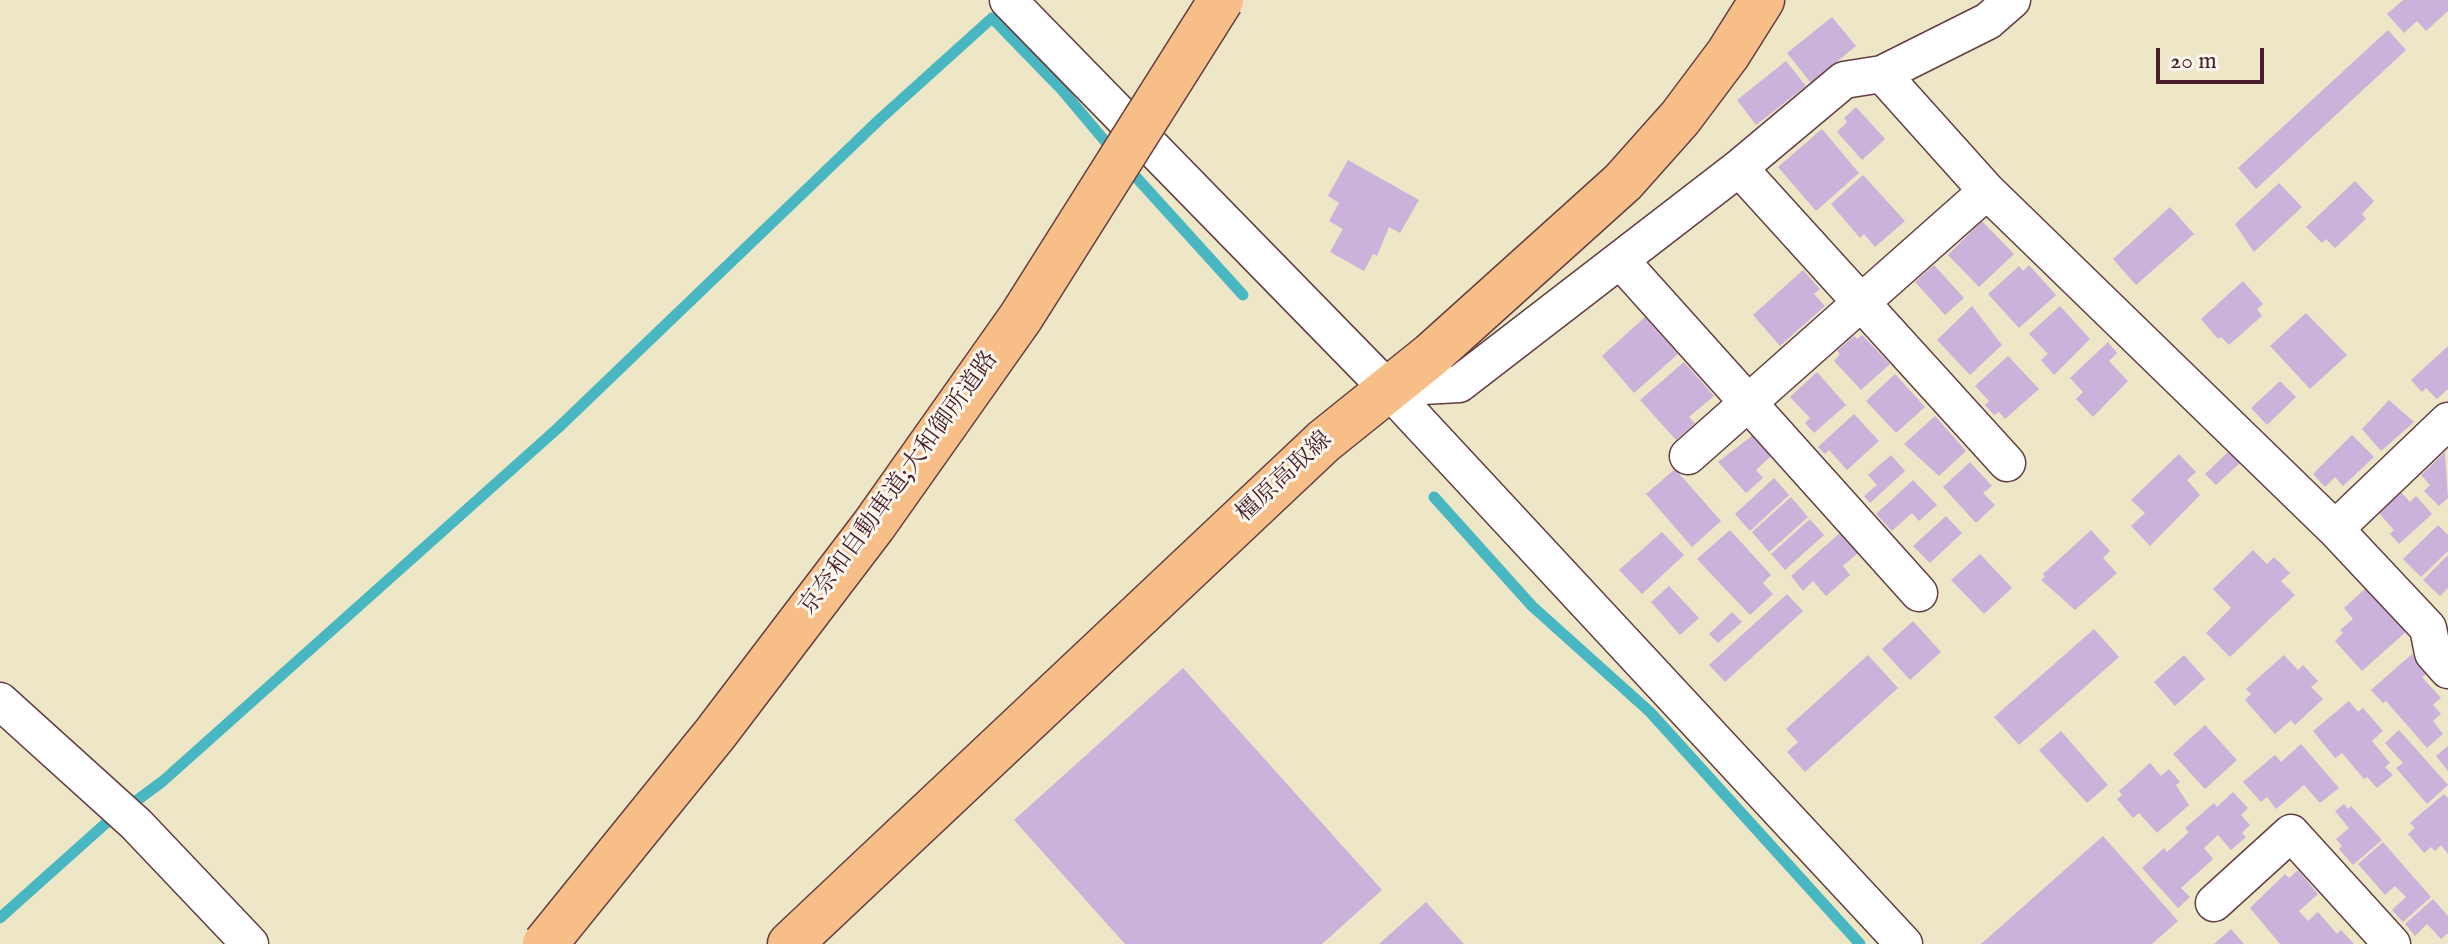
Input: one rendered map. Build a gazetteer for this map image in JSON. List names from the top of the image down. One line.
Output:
{"streets":{"main road":["橿原高取線","京奈和自動車道;大和御所道路"]},"scale_bar":"20 m"}
